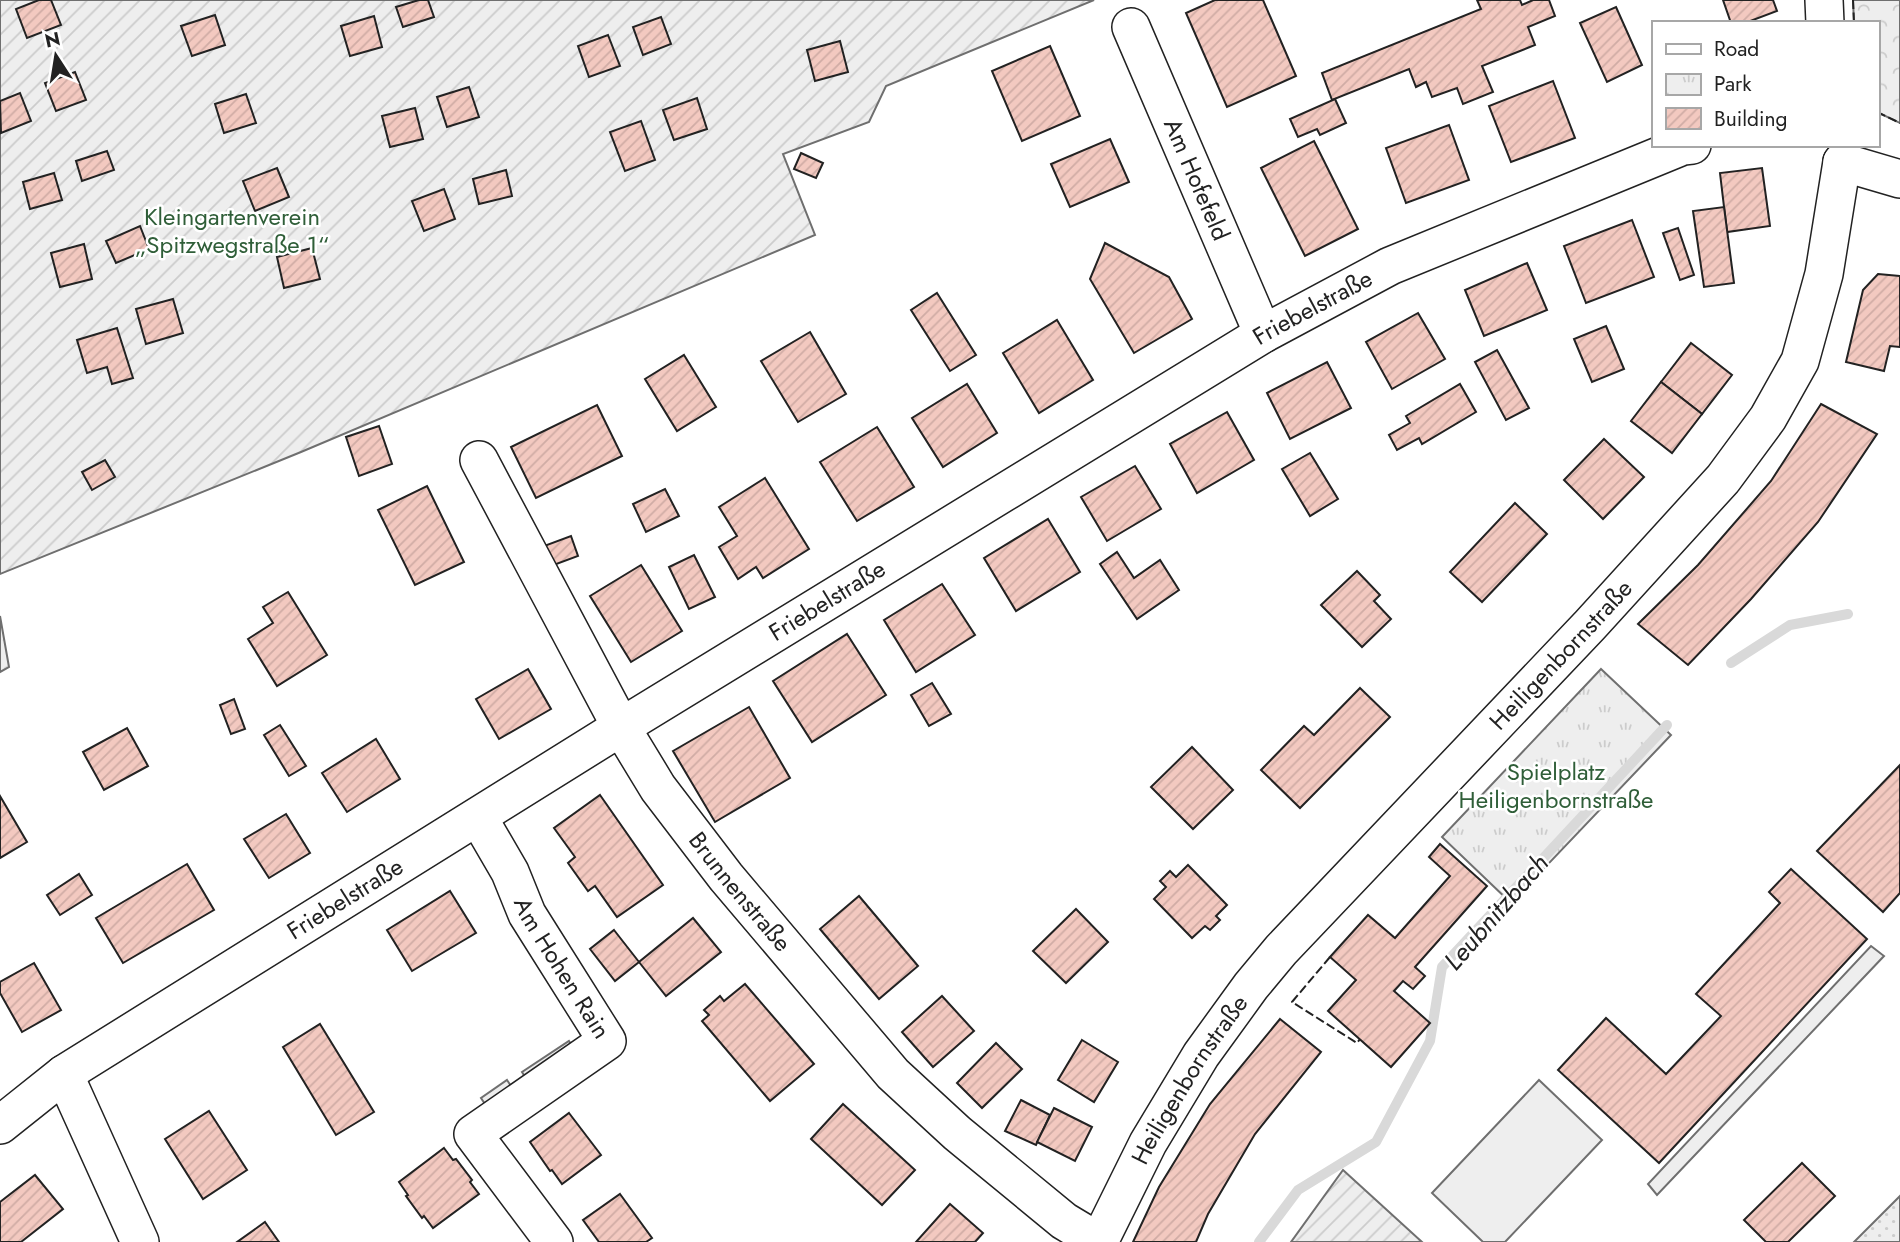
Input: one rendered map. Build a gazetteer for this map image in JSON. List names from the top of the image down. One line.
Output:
{"streets":{"street":["Am Hofefeld","Friebelstraße","Heiligenbornstraße","Brunnenstraße","Am Hohen Rain"]},"crossings":[["Am Hofefeld","Friebelstraße"],["Friebelstraße","Brunnenstraße"],["Friebelstraße","Am Hohen Rain"],["Heiligenbornstraße","Brunnenstraße"]],"water":["Leubnitzbach"],"parks":["Kleingartenverein „Spitzwegstraße 1“","Spielplatz Heiligenbornstraße"],"legend":["Road","Park","Building"],"north":"top"}
